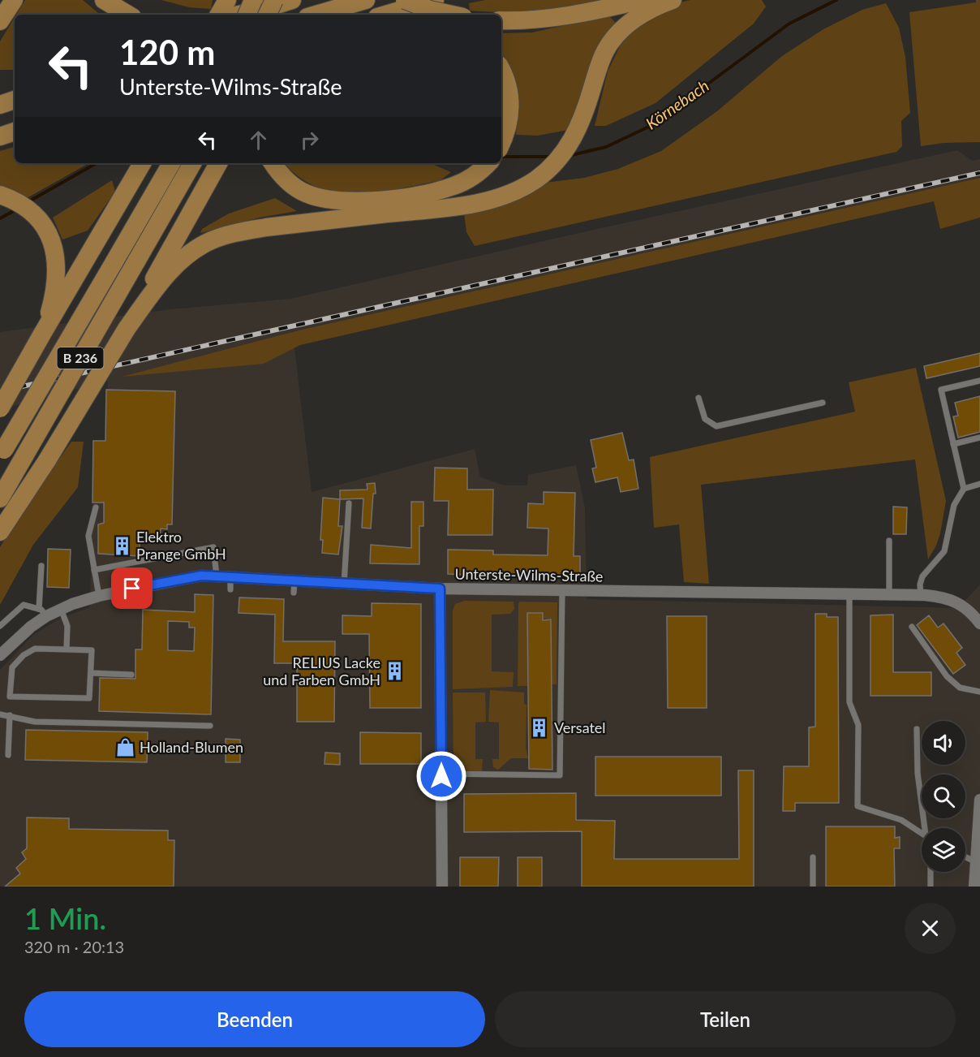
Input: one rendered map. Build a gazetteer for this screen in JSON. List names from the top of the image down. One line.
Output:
{"streets":{"highway":["B 236"],"street":["Unterste-Wilms-Straße"]},"water":["Körnebach"],"places":{"building":["Elektro Prange GmbH","RELIUS Lacke und Farben GmbH","Versatel"],"shop":["Holland-Blumen"]},"page":{"turn":["120 m","Unterste-Wilms-Straße"],"heading":["1 Min.","320 m · 20:13"],"buttons":["Beenden","Teilen"]}}
